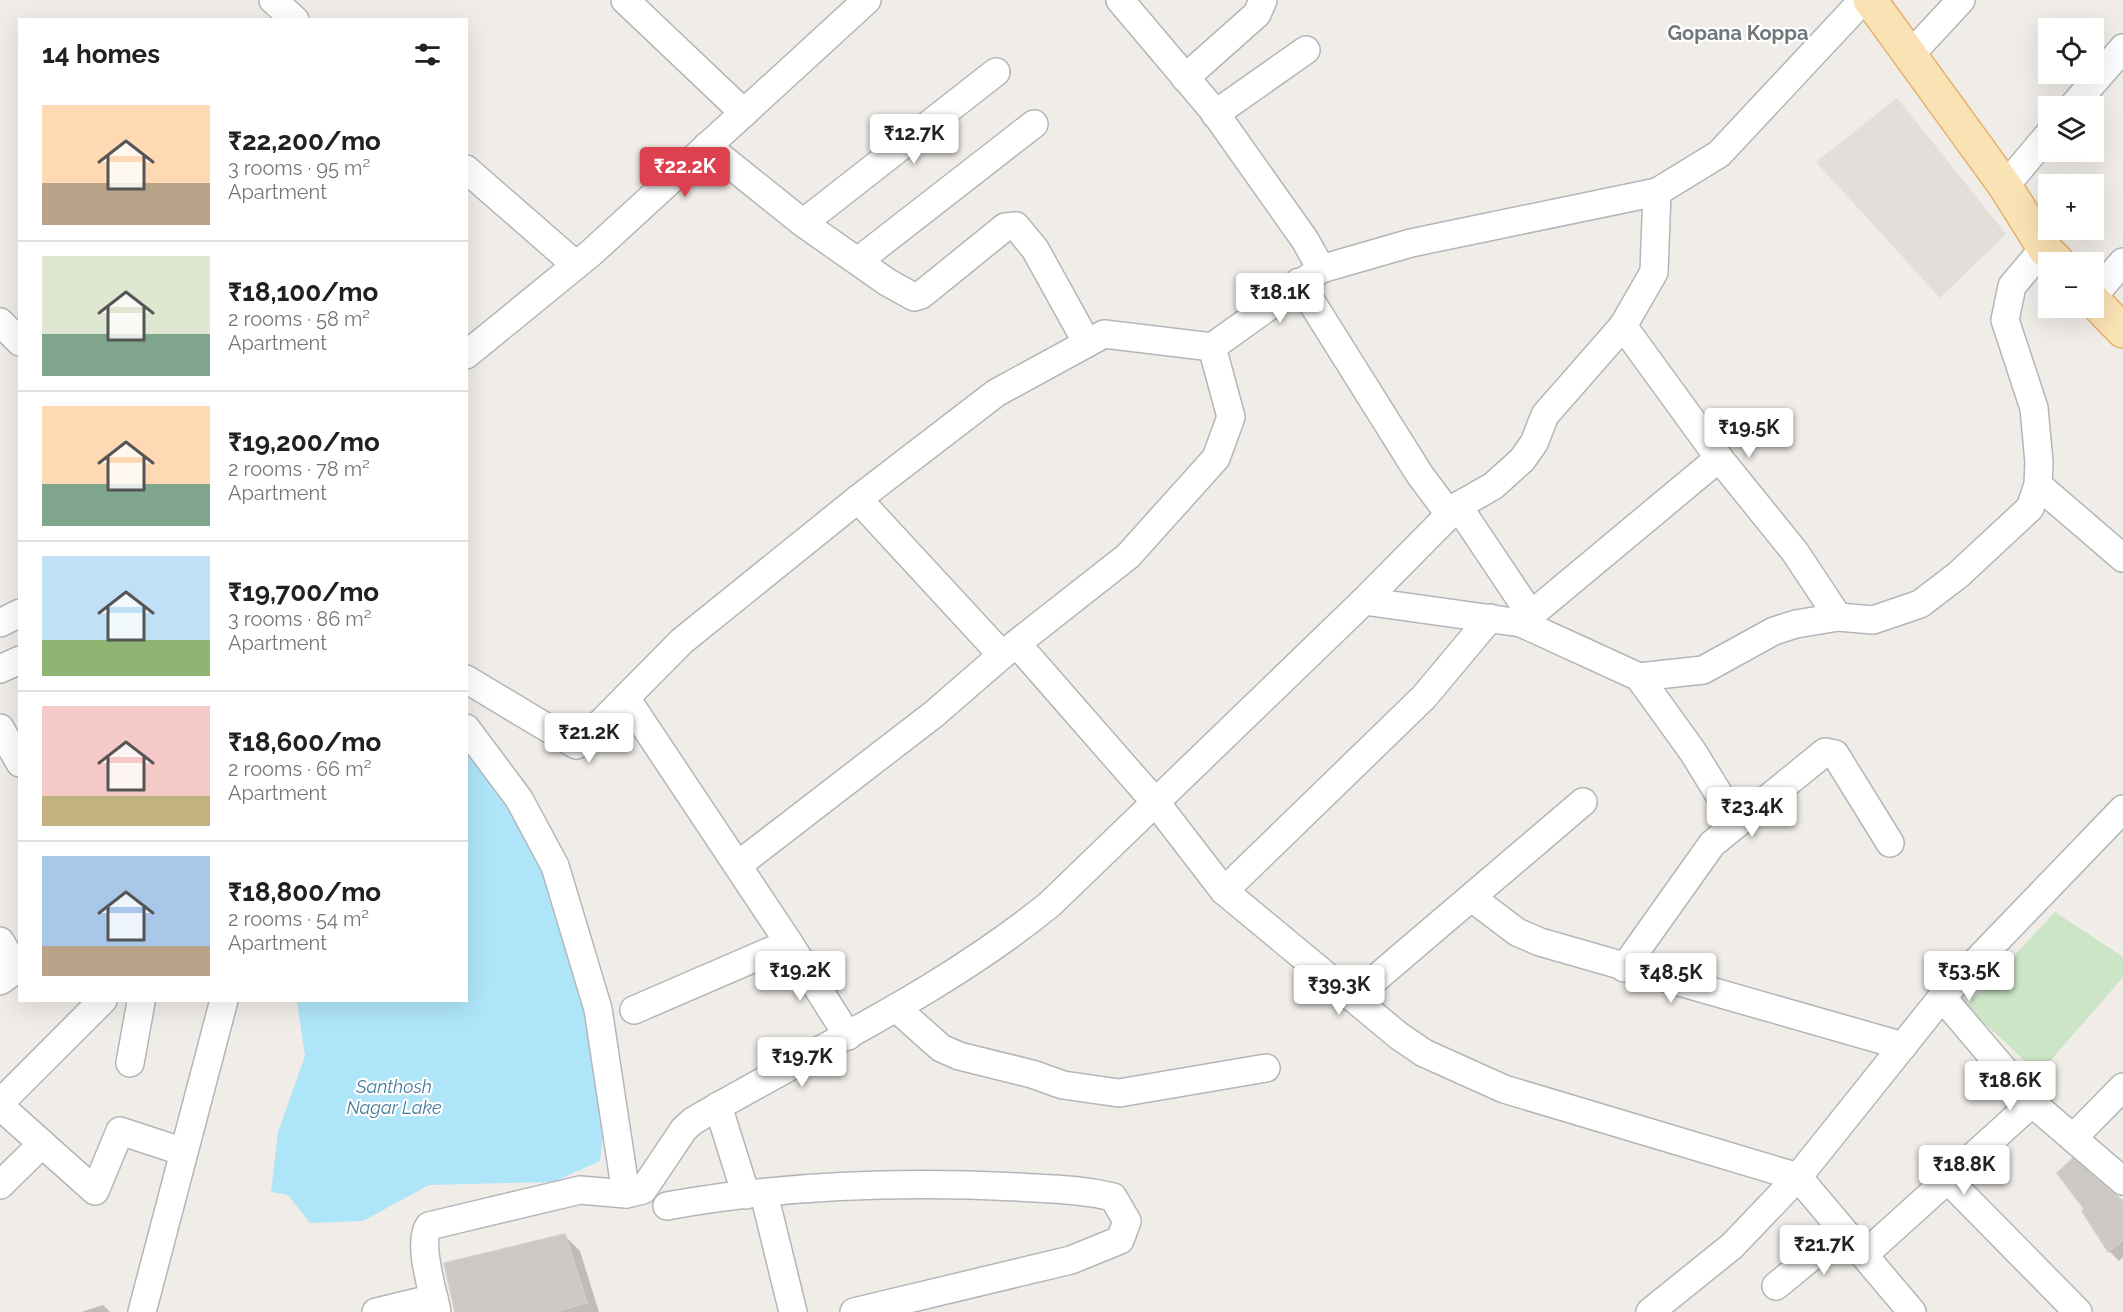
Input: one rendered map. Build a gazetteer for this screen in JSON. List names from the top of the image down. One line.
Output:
{"districts":["Gopana Koppa"],"water":["Santhosh Nagar Lake"],"page":{"map_buttons":["+","−"],"heading":"14 homes","list":[{"name":"₹22,200/mo","note":"3 rooms · 95 m² · Apartment"},{"name":"₹18,100/mo","note":"2 rooms · 58 m² · Apartment"},{"name":"₹19,200/mo","note":"2 rooms · 78 m² · Apartment"},{"name":"₹19,700/mo","note":"3 rooms · 86 m² · Apartment"},{"name":"₹18,600/mo","note":"2 rooms · 66 m² · Apartment"},{"name":"₹18,800/mo","note":"2 rooms · 54 m² · Apartment"}],"price":["₹12.7K","₹22.2K","₹18.1K","₹19.5K","₹21.2K","₹23.4K","₹19.2K","₹53.5K","₹48.5K","₹39.3K","₹19.7K","₹18.6K","₹18.8K","₹21.7K"]}}
